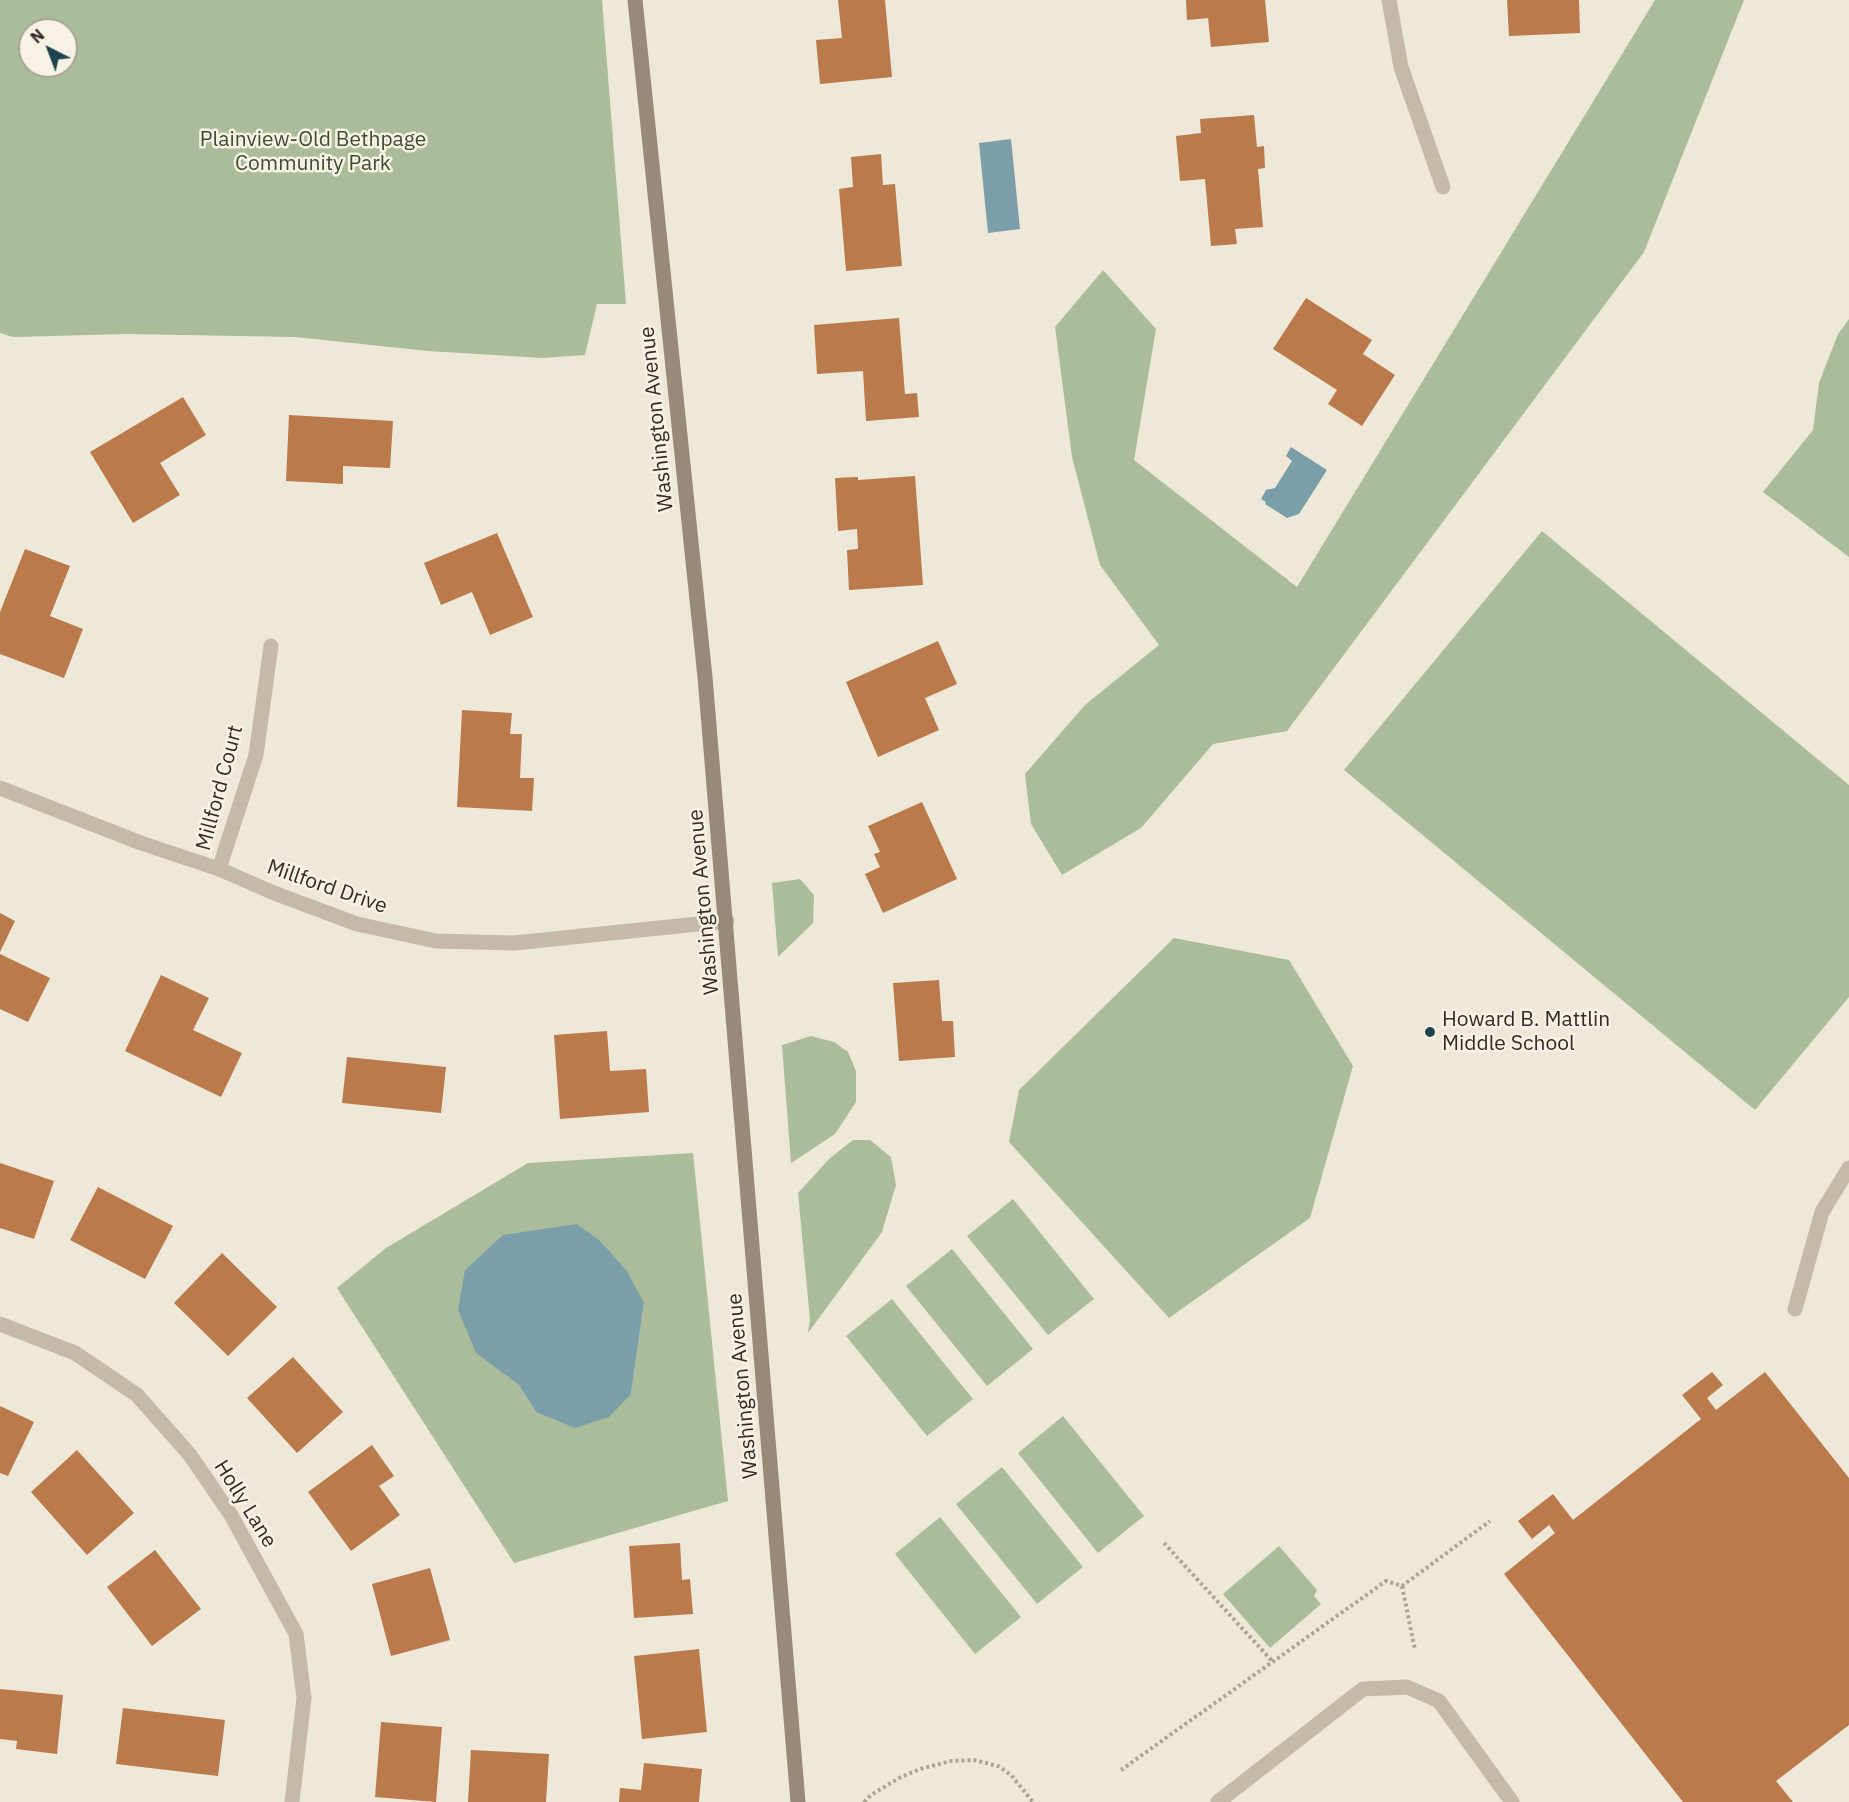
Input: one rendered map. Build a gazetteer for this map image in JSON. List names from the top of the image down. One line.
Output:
{"streets":{"main road":["Washington Avenue"],"street":["Millford Court","Millford Drive","Holly Lane"]},"crossings":[["Washington Avenue","Millford Drive"],["Millford Court","Millford Drive"]],"parks":["Plainview-Old Bethpage Community Park"],"places":["Howard B. Mattlin Middle School"],"north":"top left"}
